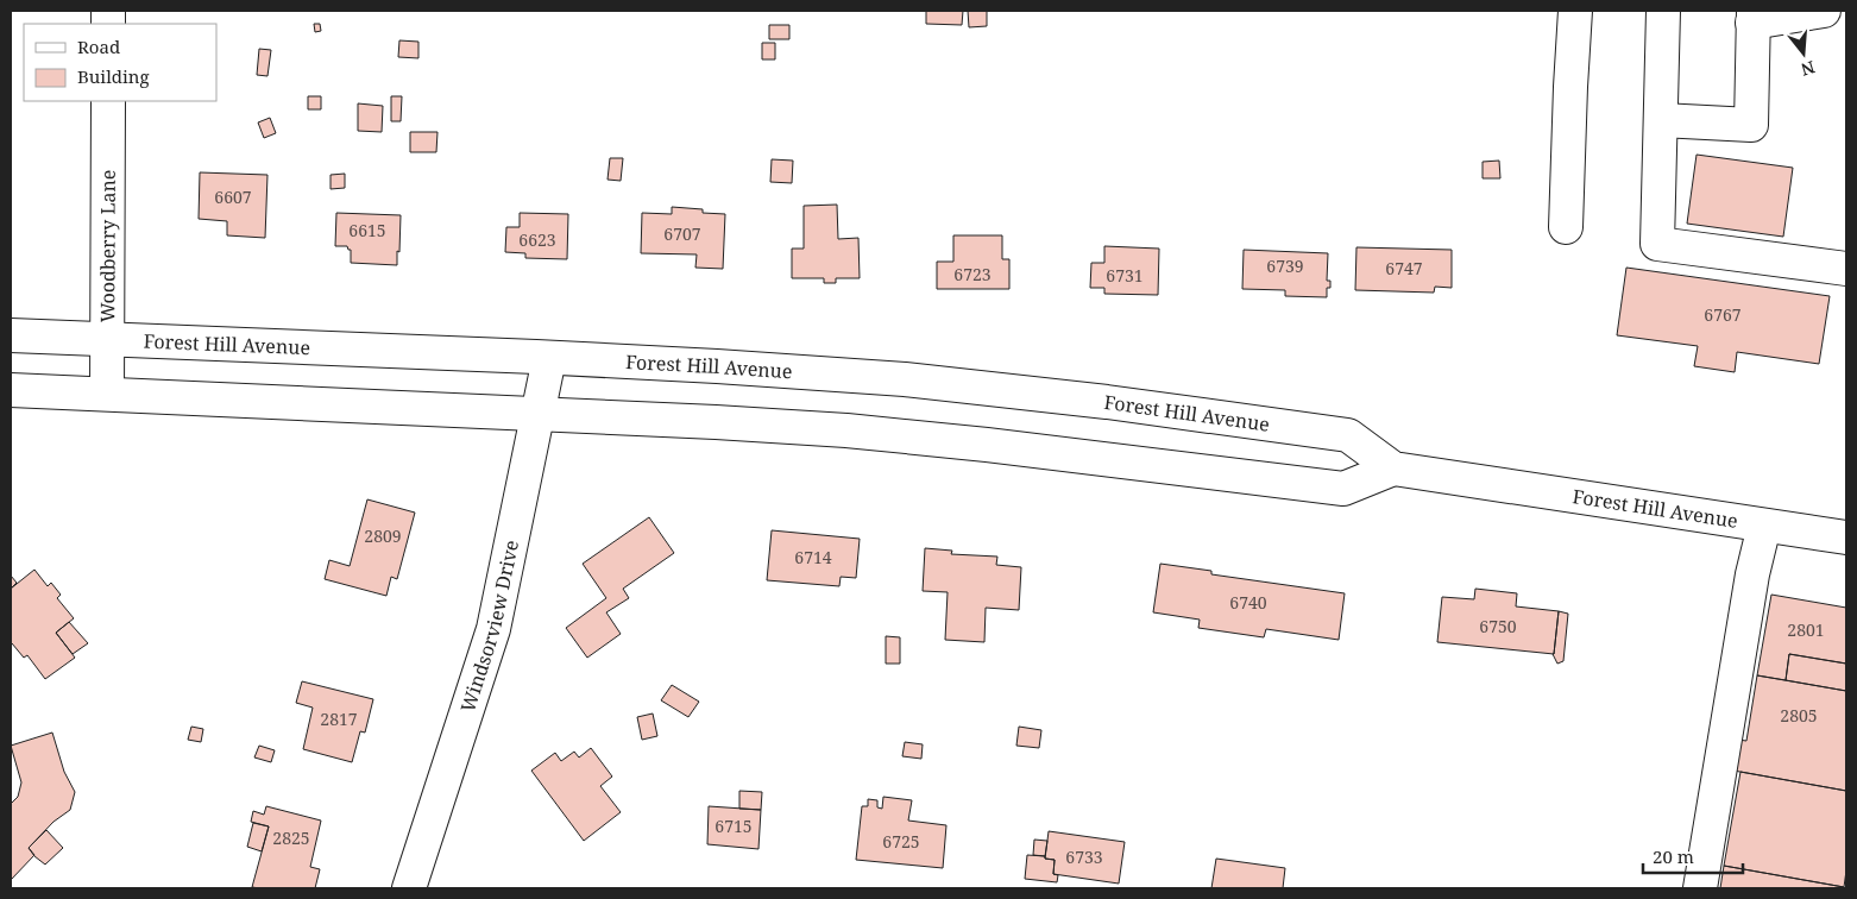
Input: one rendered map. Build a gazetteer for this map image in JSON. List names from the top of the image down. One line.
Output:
{"streets":{"main road":["Woodberry Lane","Forest Hill Avenue","Windsorview Drive"]},"crossings":[["Woodberry Lane","Forest Hill Avenue"],["Forest Hill Avenue","Windsorview Drive"]],"house_numbers":["6607","6615","6707","6623","6739","6747","6723","6731","6767","2809","6714","6740","6750","2801","2805","2817","6715","2825","6725","6733"],"legend":["Road","Building"],"scale_bar":"20 m","north":"bottom"}
